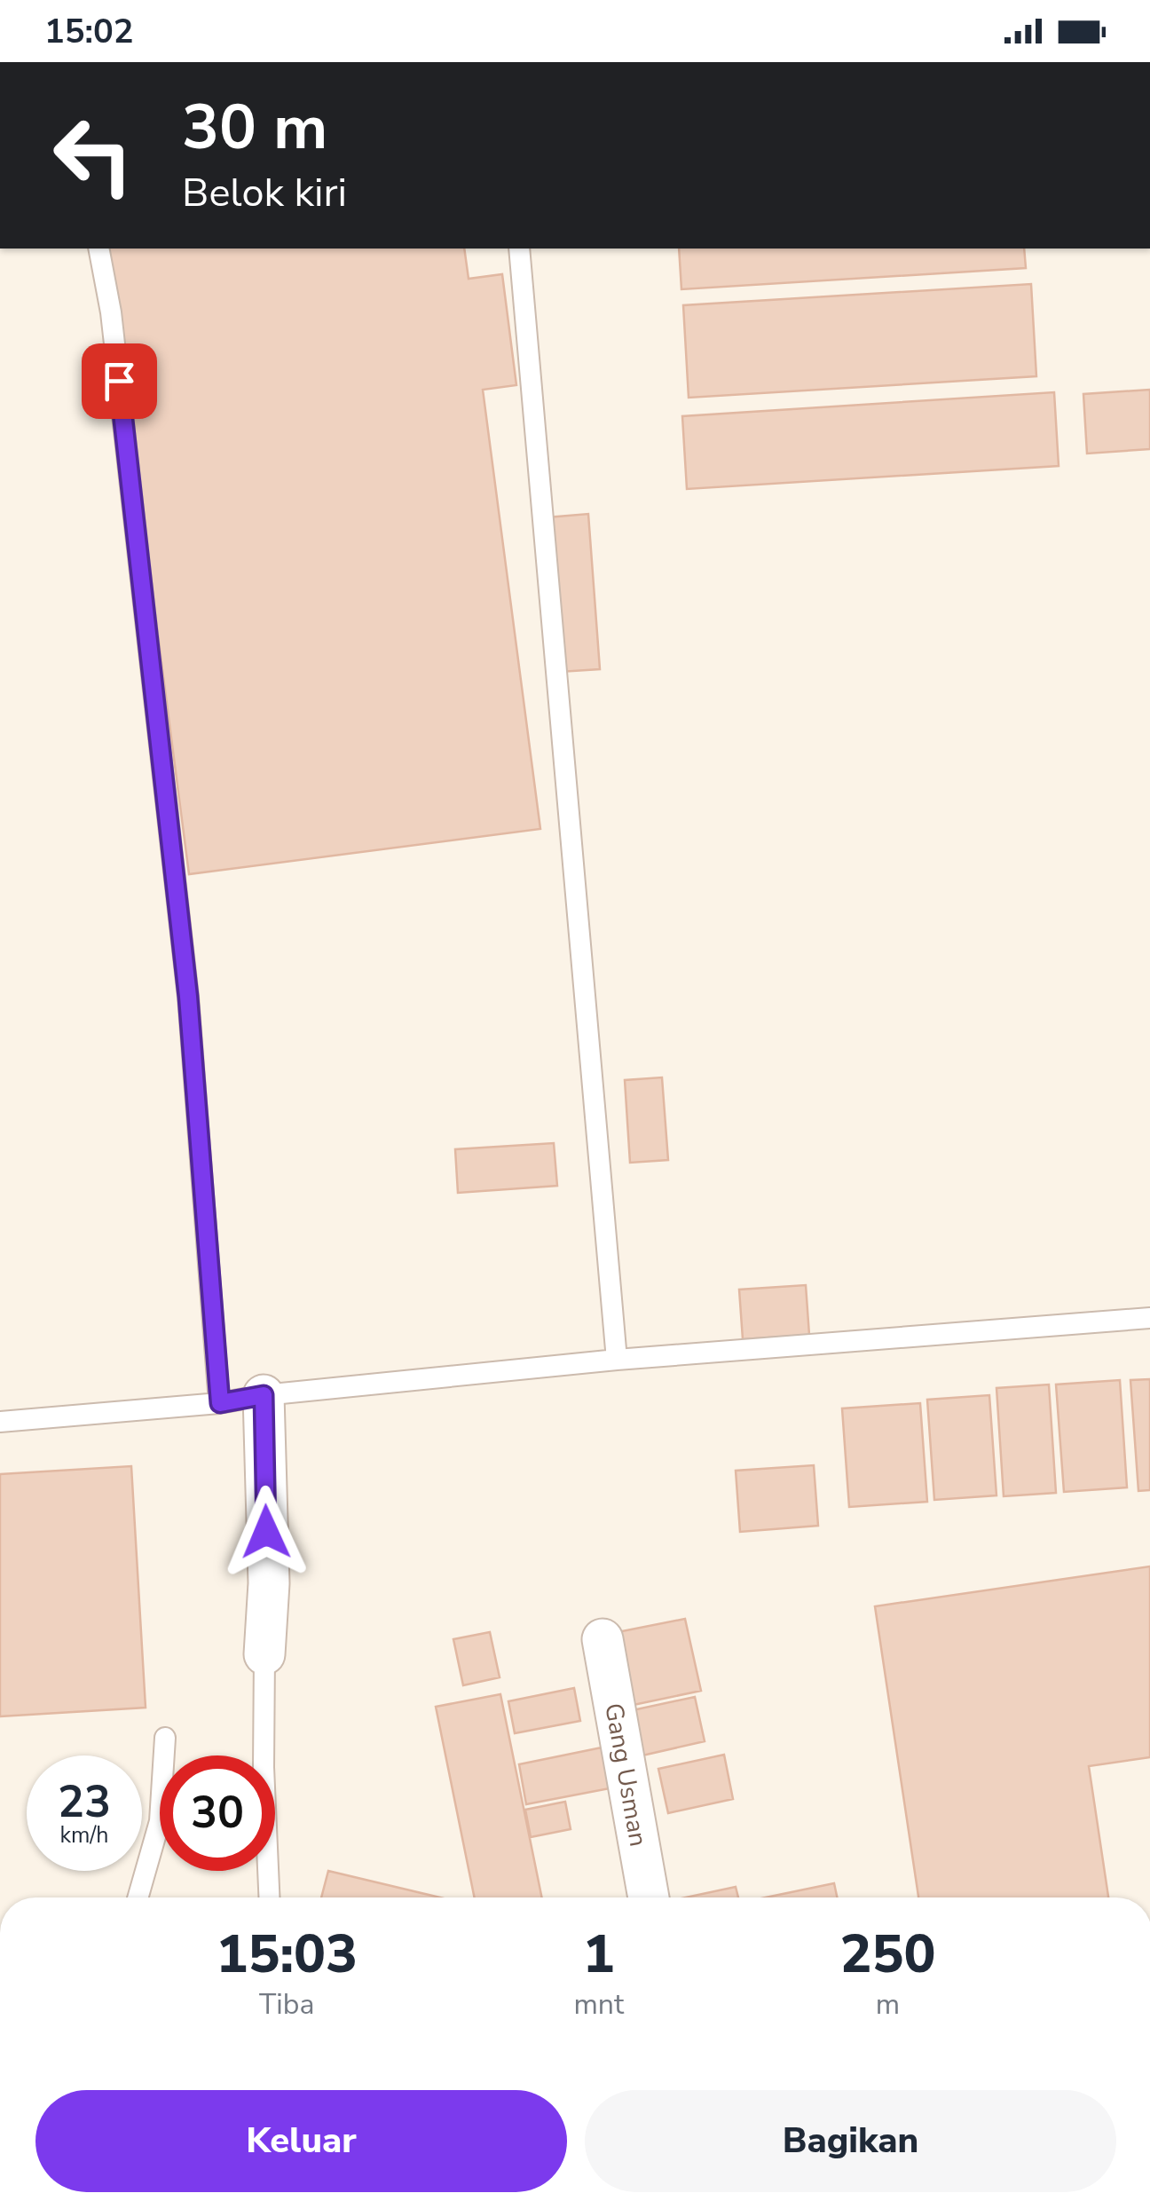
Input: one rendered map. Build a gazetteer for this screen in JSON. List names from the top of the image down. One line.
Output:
{"streets":{"street":["Gang Usman"]},"page":{"status":"15:02","turn":["30 m","Belok kiri"],"speed":"23 km/h","limit":"30","eta":["15:03","Tiba","1","mnt","250","m"],"buttons":["Keluar","Bagikan"]}}
